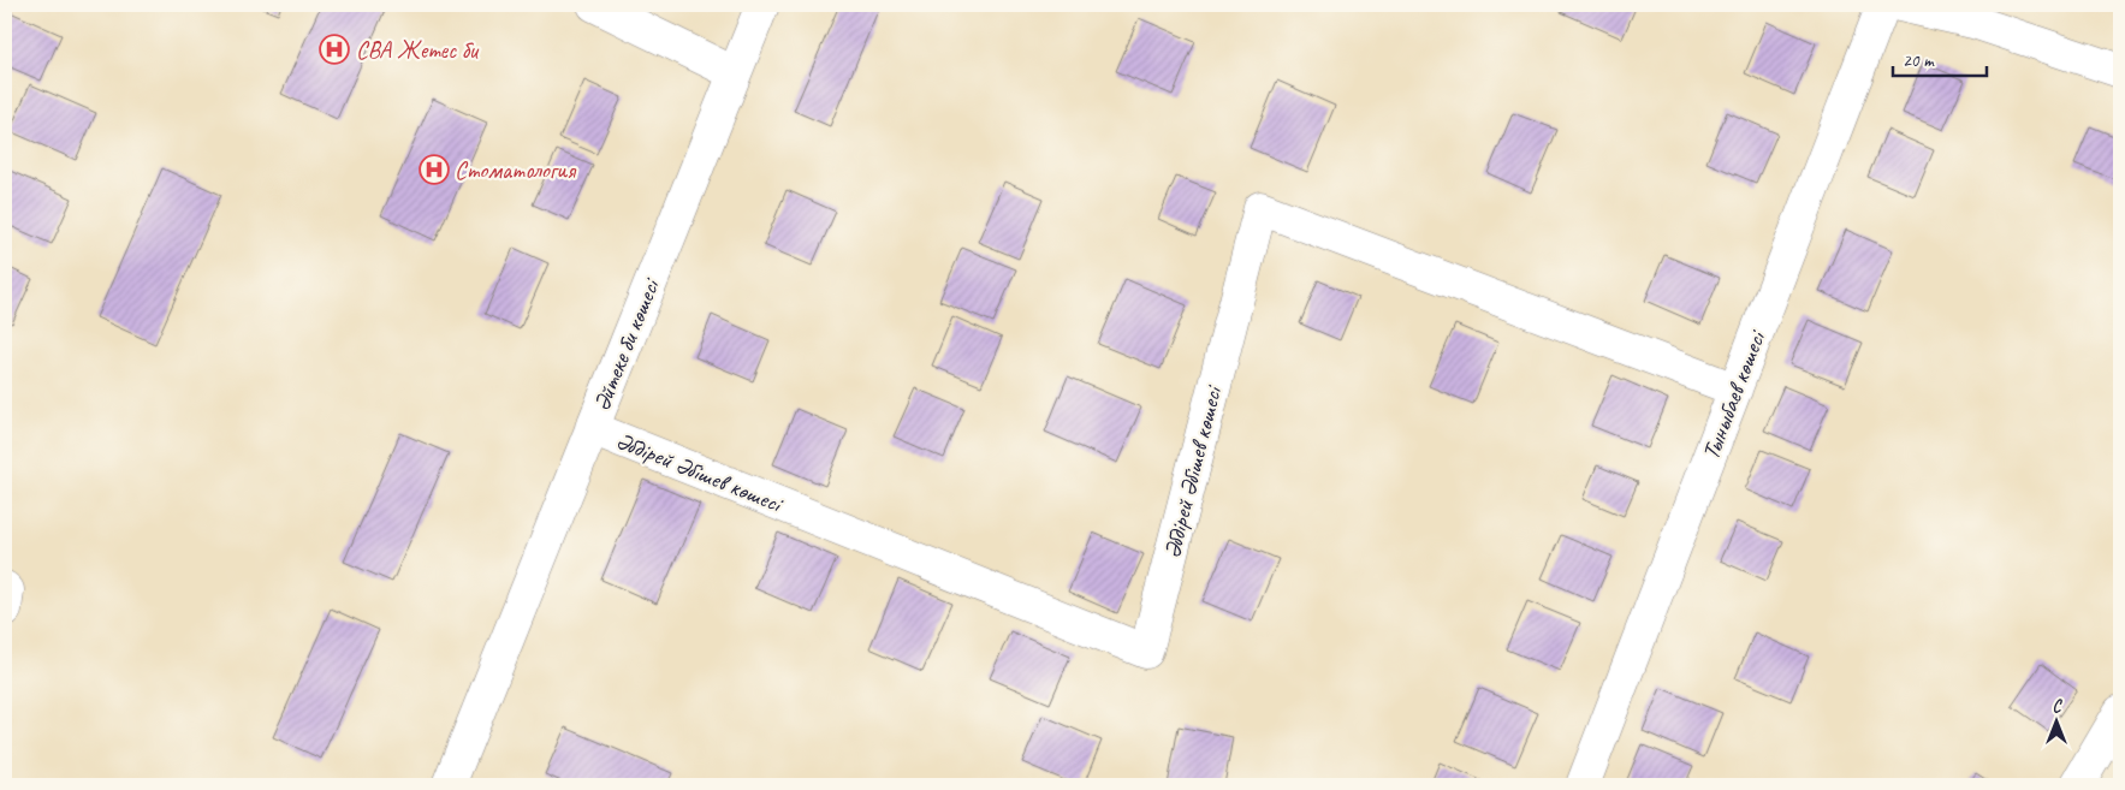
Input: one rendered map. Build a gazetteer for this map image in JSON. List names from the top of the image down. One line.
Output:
{"streets":{"street":["Әйтеке би көшесі","Тыныбаев көшесі","Әбдірей Әбішев көшесі"]},"crossings":[["Әйтеке би көшесі","Әбдірей Әбішев көшесі"],["Тыныбаев көшесі","Әбдірей Әбішев көшесі"]],"places":{"hospital":["СВА Жетес би","Стоматология"]},"scale_bar":"20 m","north":"top"}
